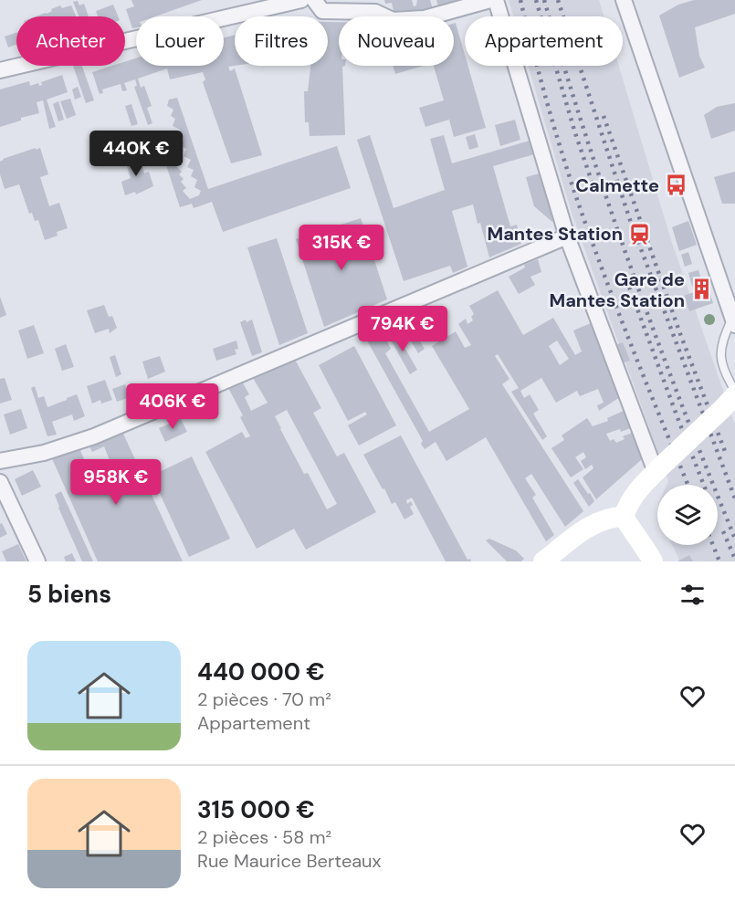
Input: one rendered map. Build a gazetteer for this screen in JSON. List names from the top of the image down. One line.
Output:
{"places":{"bus stop":["Calmette"],"station":["Mantes Station"],"building":["Gare de Mantes Station"]},"page":{"chip":["Acheter","Louer","Filtres","Nouveau","Appartement"],"price":["440K €","315K €","794K €","406K €","958K €"],"heading":"5 biens","list":[{"name":"440 000 €","note":"2 pièces · 70 m² · Appartement"},{"name":"315 000 €","note":"2 pièces · 58 m² · Rue Maurice Berteaux"}]}}
